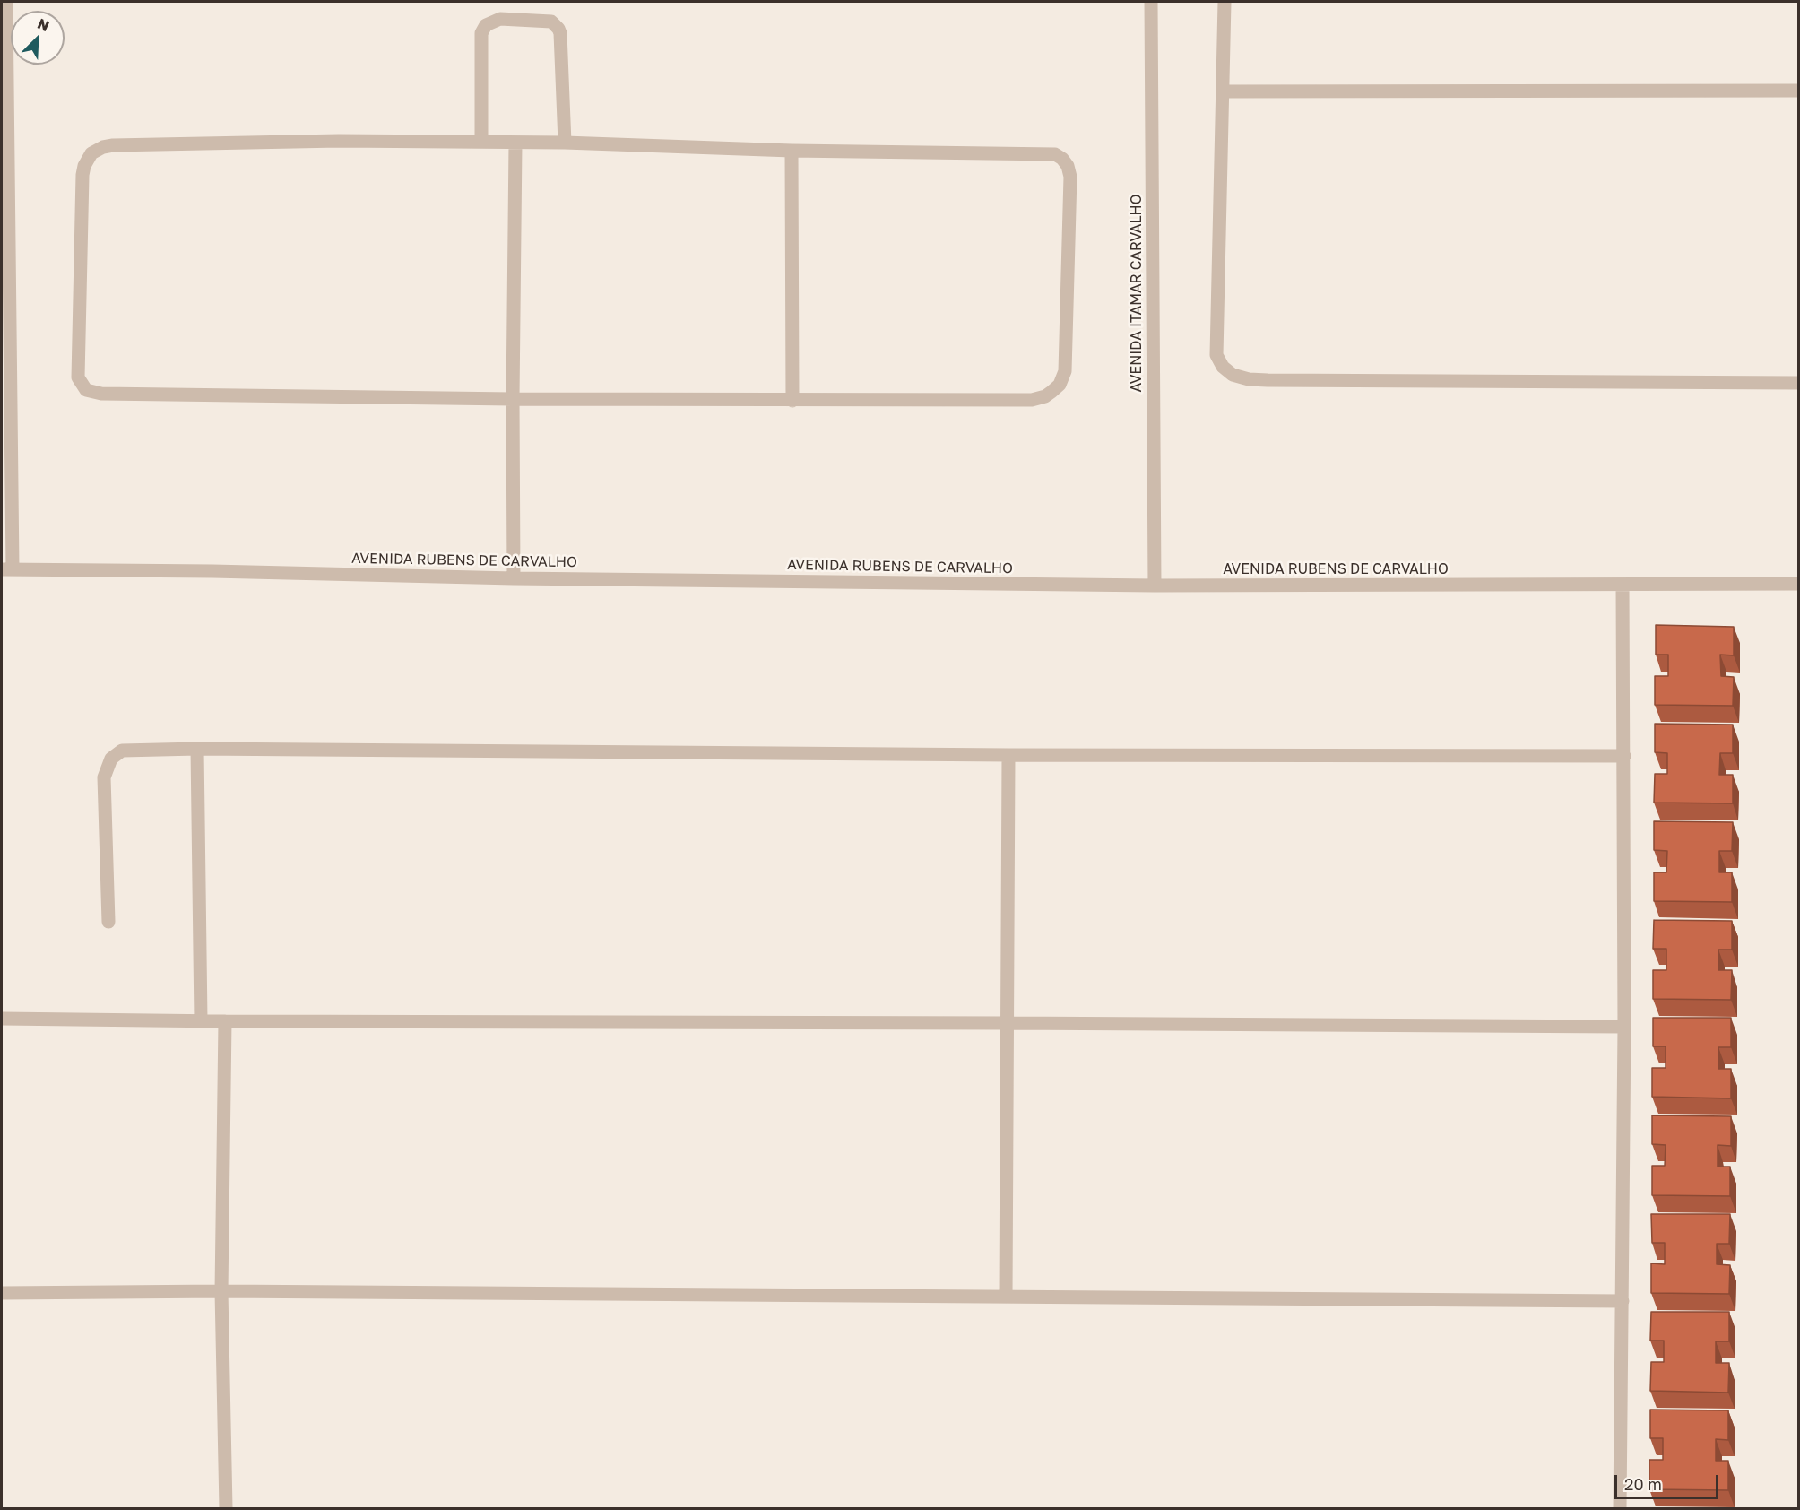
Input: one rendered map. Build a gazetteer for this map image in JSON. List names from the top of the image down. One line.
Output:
{"streets":{"street":["AVENIDA ITAMAR CARVALHO","AVENIDA RUBENS DE CARVALHO"]},"crossings":[["AVENIDA ITAMAR CARVALHO","AVENIDA RUBENS DE CARVALHO"]],"scale_bar":"20 m","north":"top right"}
